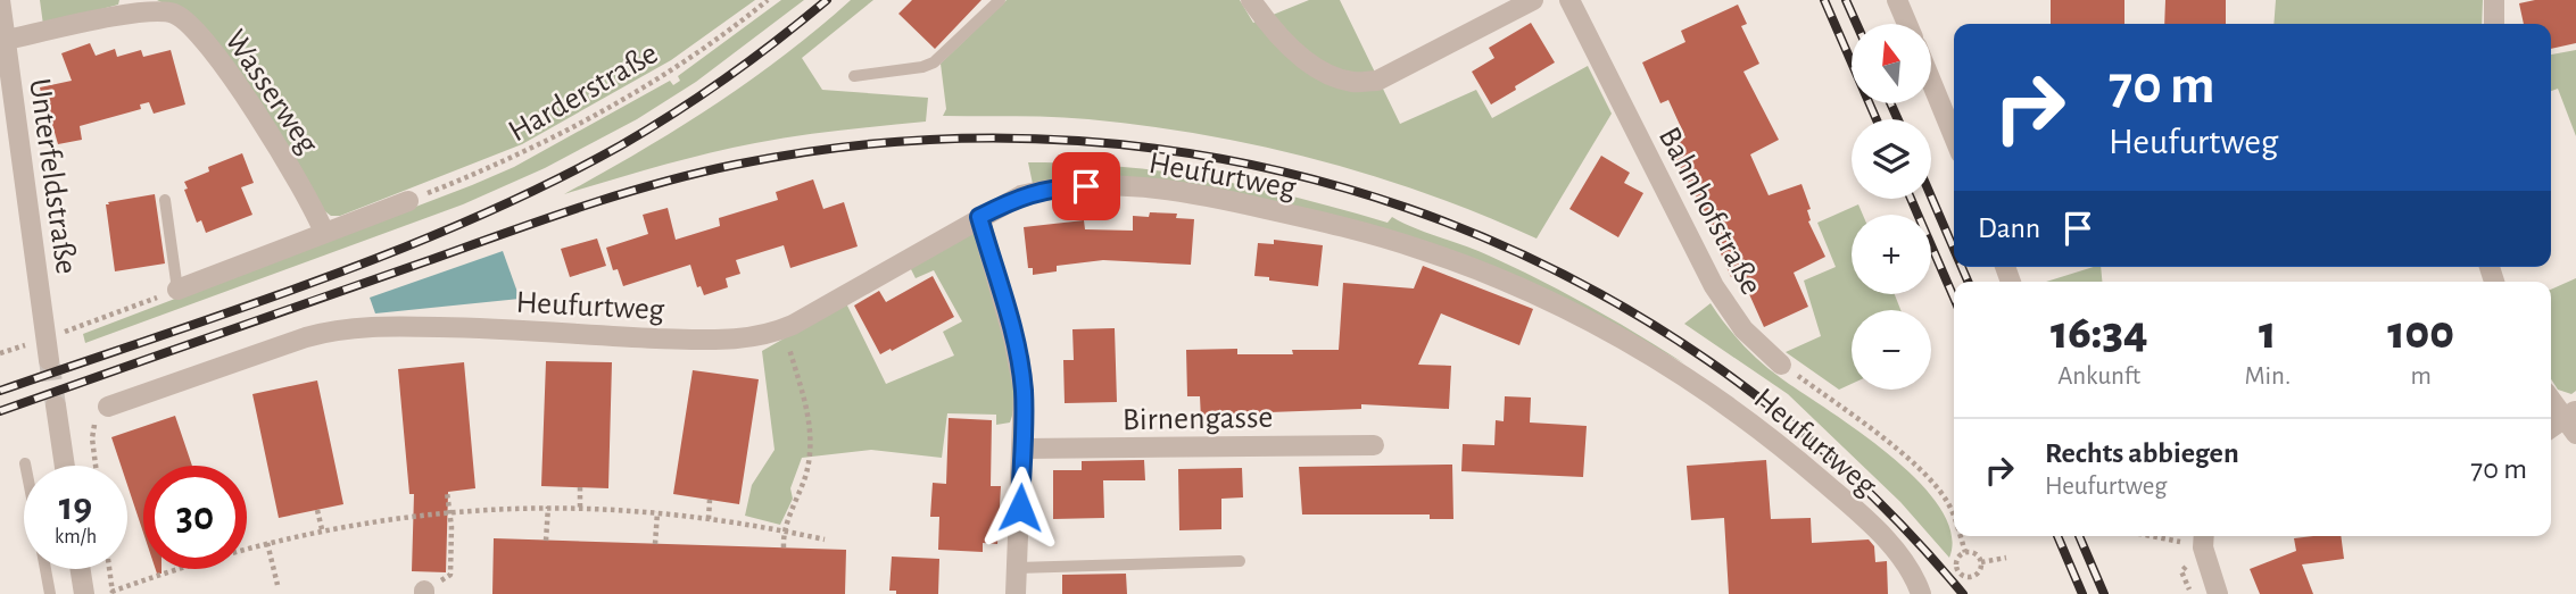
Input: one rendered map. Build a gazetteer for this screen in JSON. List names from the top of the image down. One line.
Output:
{"streets":{"street":["Wasserweg","Heufurtweg","Unterfeldstraße","Bahnhofstraße","Birnengasse"],"path":["Harderstraße"]},"crossings":[["Wasserweg","Unterfeldstraße"]],"north":"top","page":{"map_buttons":["+","−"],"turn":["70 m","Heufurtweg"],"then":"Dann","eta":["16:34","Ankunft","1","Min.","100","m"],"list":[{"name":"Rechts abbiegen","note":"Heufurtweg","value":"70 m"}],"speed":"19 km/h","limit":"30"}}
